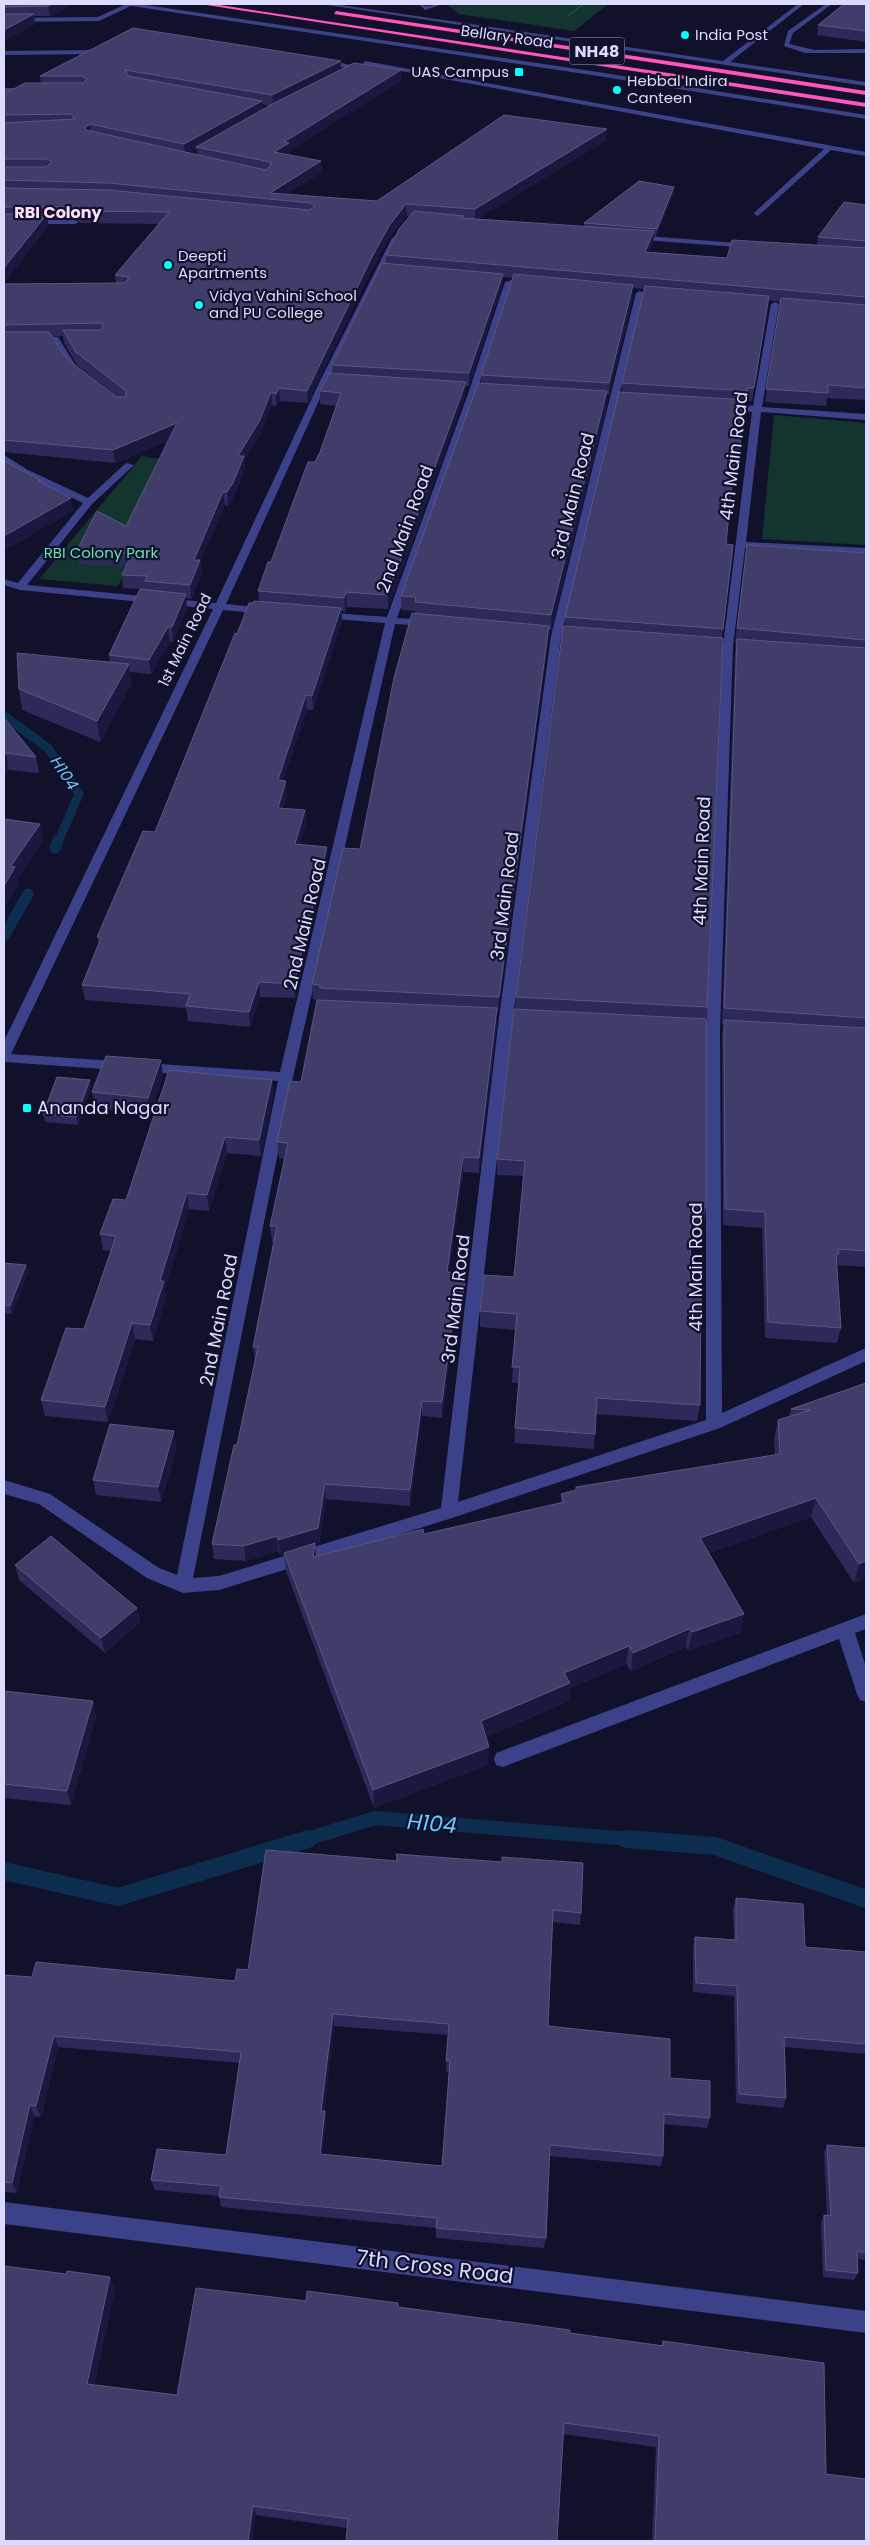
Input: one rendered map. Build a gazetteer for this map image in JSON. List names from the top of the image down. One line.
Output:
{"streets":{"highway":["Bellary Road","NH48"],"street":["4th Main Road","3rd Main Road","2nd Main Road","1st Main Road","7th Cross Road"]},"districts":["RBI Colony"],"water":["H104"],"parks":["RBI Colony Park"],"places":{"other":["India Post","Hebbal Indira Canteen","Deepti Apartments","Vidya Vahini School and PU College"],"transit":["UAS Campus","Ananda Nagar"]}}
